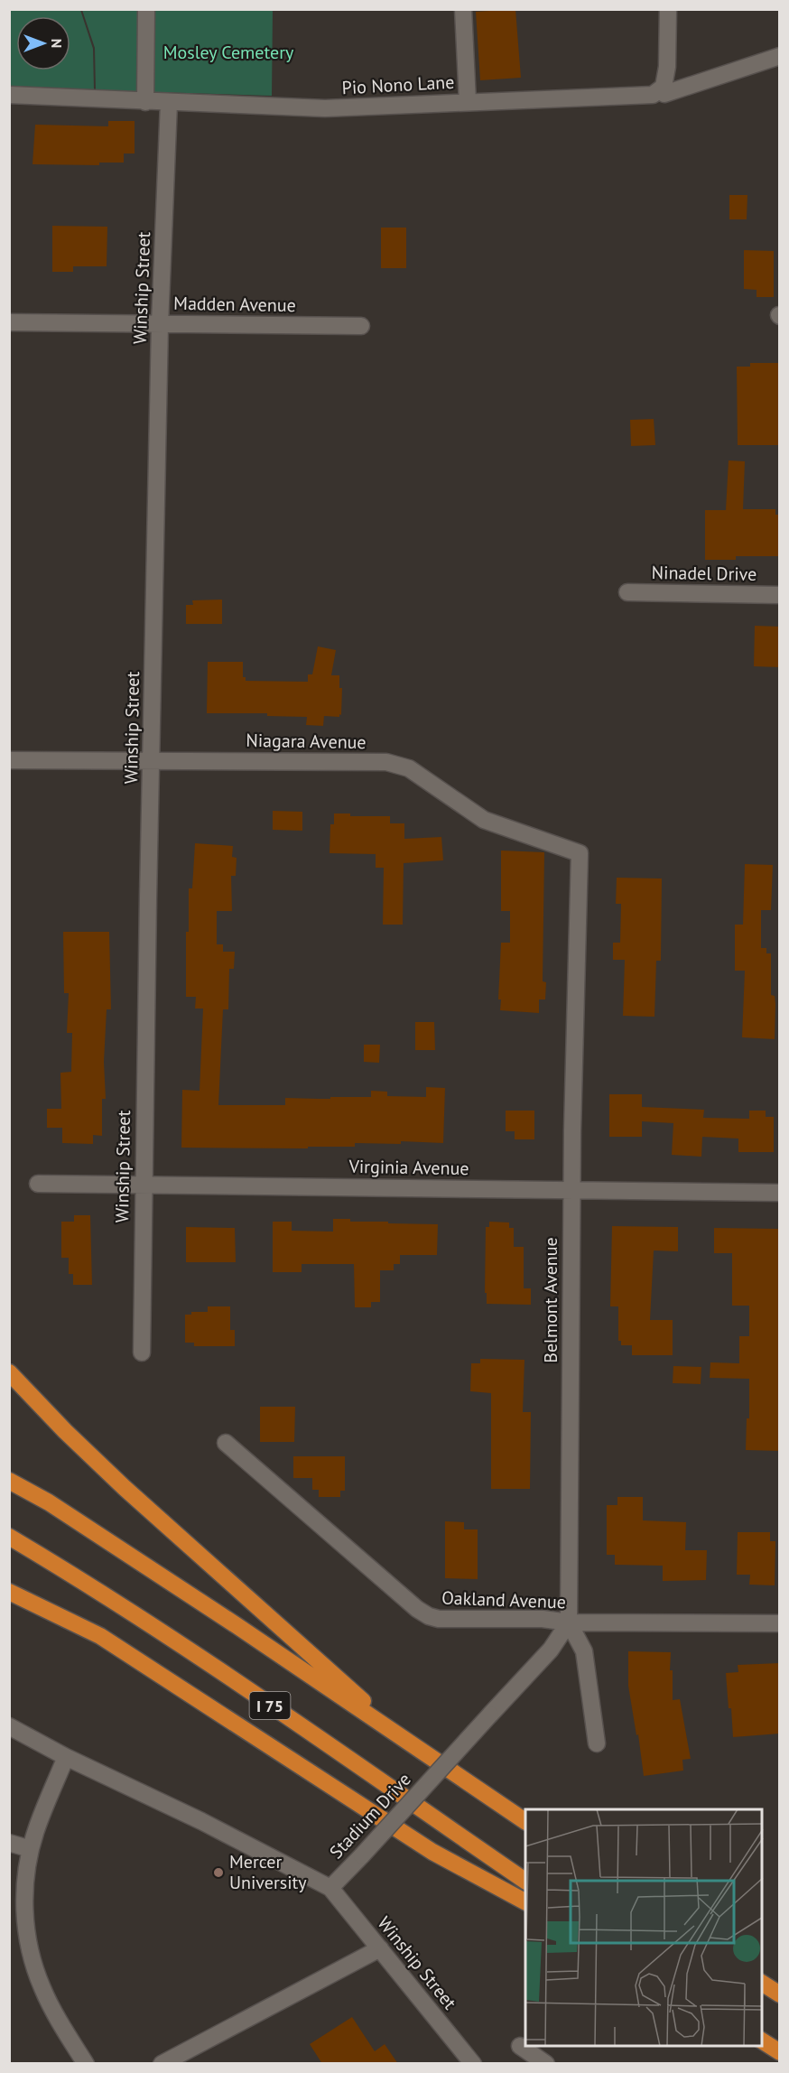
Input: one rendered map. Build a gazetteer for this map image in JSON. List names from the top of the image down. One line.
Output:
{"streets":{"highway":["I 75"],"street":["Pio Nono Lane","Winship Street","Madden Avenue","Ninadel Drive","Niagara Avenue","Virginia Avenue","Belmont Avenue","Oakland Avenue","Stadium Drive"]},"crossings":[["Pio Nono Lane","Winship Street"],["Winship Street","Madden Avenue"],["Winship Street","Niagara Avenue"],["Winship Street","Virginia Avenue"],["Winship Street","Stadium Drive"],["Niagara Avenue","Belmont Avenue"],["Virginia Avenue","Belmont Avenue"],["Belmont Avenue","Oakland Avenue"],["Belmont Avenue","Stadium Drive"],["Oakland Avenue","Stadium Drive"]],"parks":["Mosley Cemetery"],"places":["Mercer University"],"north":"right"}
